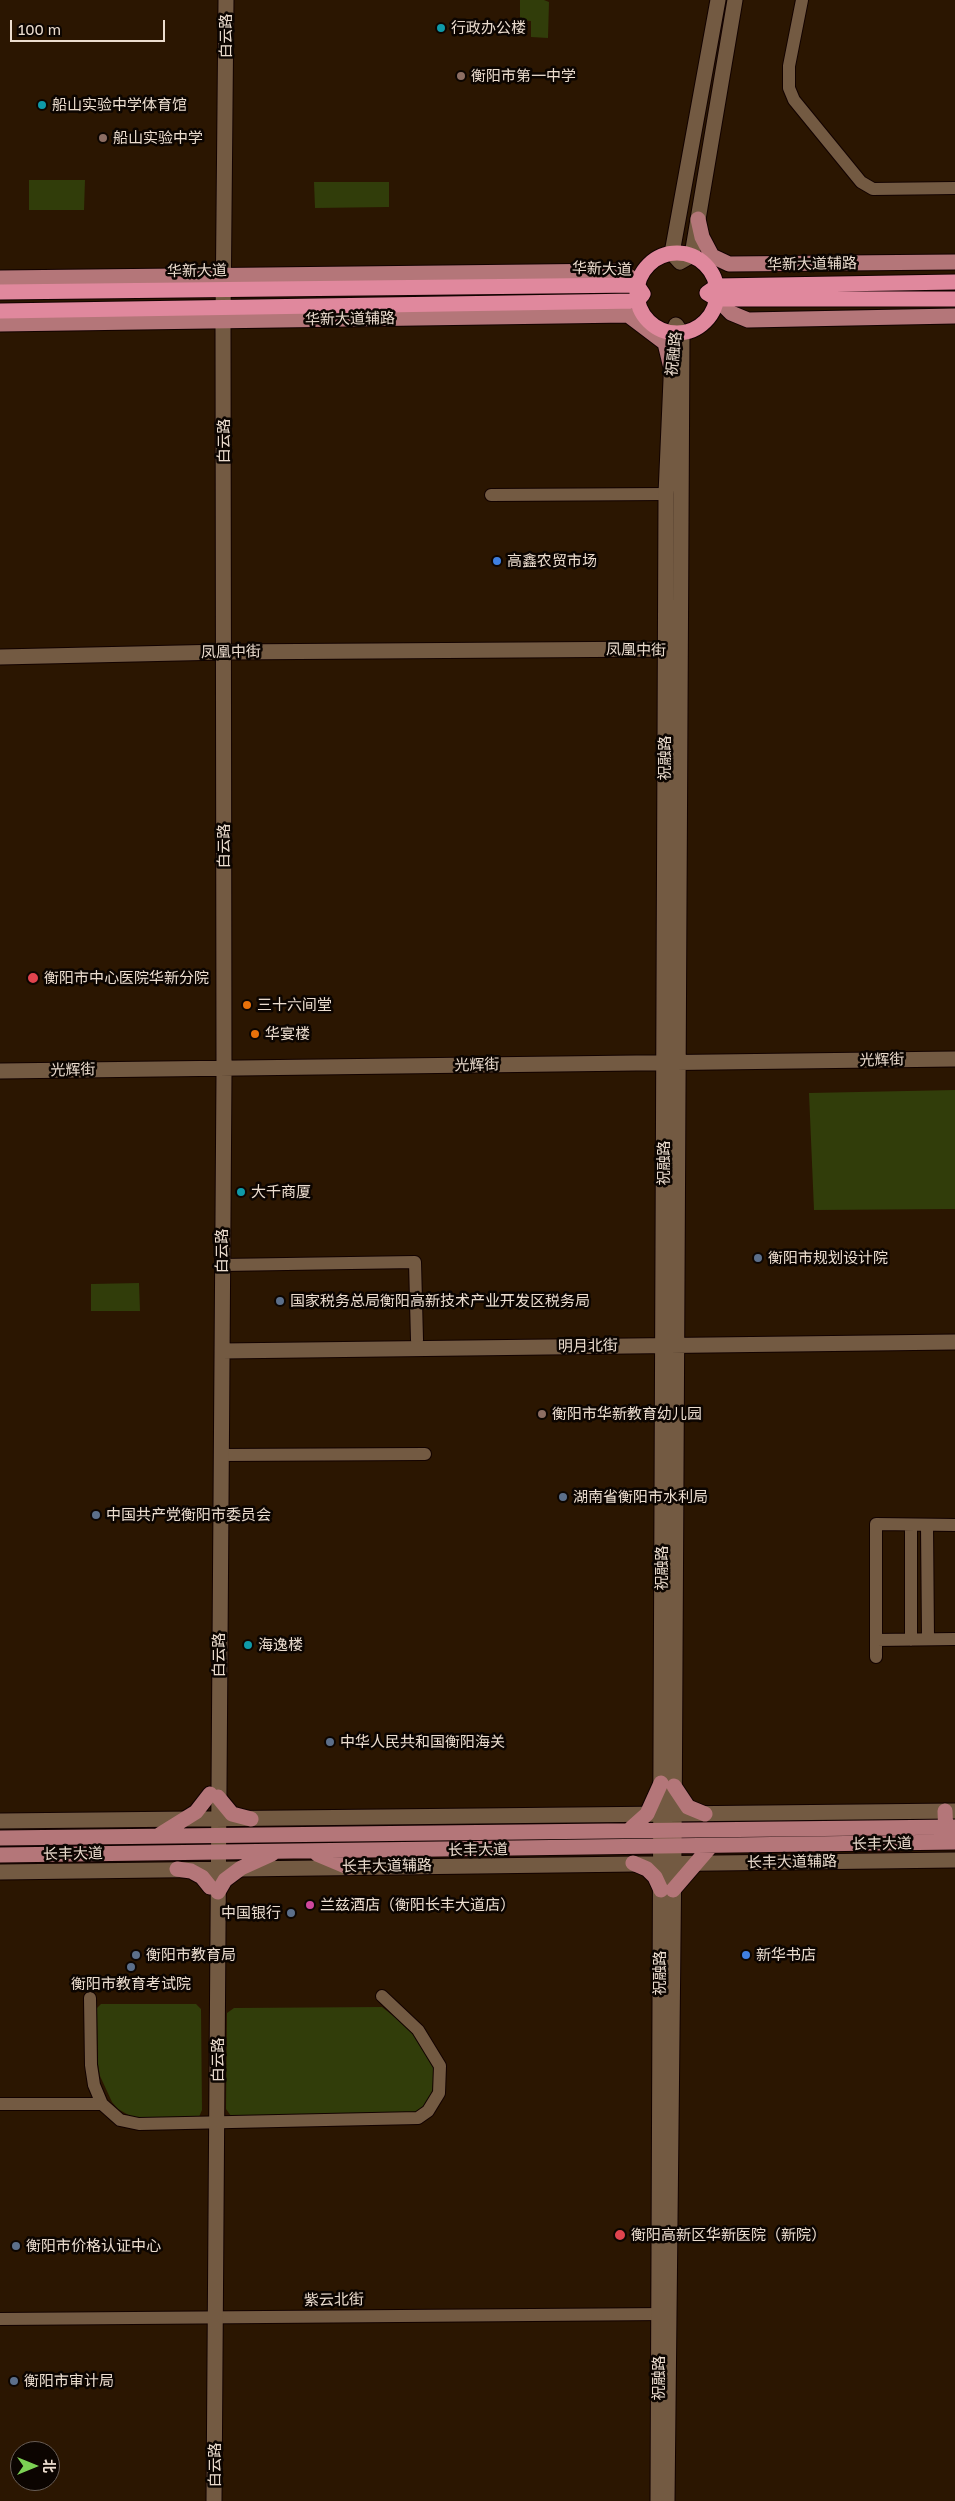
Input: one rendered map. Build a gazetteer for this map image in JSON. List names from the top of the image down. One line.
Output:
{"streets":{"highway":["华新大道"],"main road":["白云路","华新大道辅路","祝融路","凤凰中街","光辉街","明月北街","长丰大道","长丰大道辅路"],"street":["紫云北街"]},"crossings":[["白云路","华新大道辅路"],["白云路","华新大道"],["白云路","凤凰中街"],["白云路","光辉街"],["白云路","明月北街"],["白云路","长丰大道"],["白云路","长丰大道辅路"],["白云路","紫云北街"],["华新大道辅路","华新大道"],["华新大道辅路","祝融路"],["华新大道","祝融路"],["祝融路","凤凰中街"],["祝融路","光辉街"],["祝融路","明月北街"],["祝融路","长丰大道"],["祝融路","长丰大道辅路"],["祝融路","紫云北街"],["长丰大道","长丰大道辅路"]],"places":["行政办公楼","衡阳市第一中学","船山实验中学体育馆","船山实验中学","高鑫农贸市场","衡阳市中心医院华新分院","三十六间堂","华宴楼","大千商厦","衡阳市规划设计院","国家税务总局衡阳高新技术产业开发区税务局","衡阳市华新教育幼儿园","湖南省衡阳市水利局","中国共产党衡阳市委员会","海逸楼","中华人民共和国衡阳海关","兰兹酒店（衡阳长丰大道店）","中国银行","衡阳市教育局","新华书店","衡阳市教育考试院","衡阳高新区华新医院（新院）","衡阳市价格认证中心","衡阳市审计局"],"scale_bar":"100 m","north":"right"}
